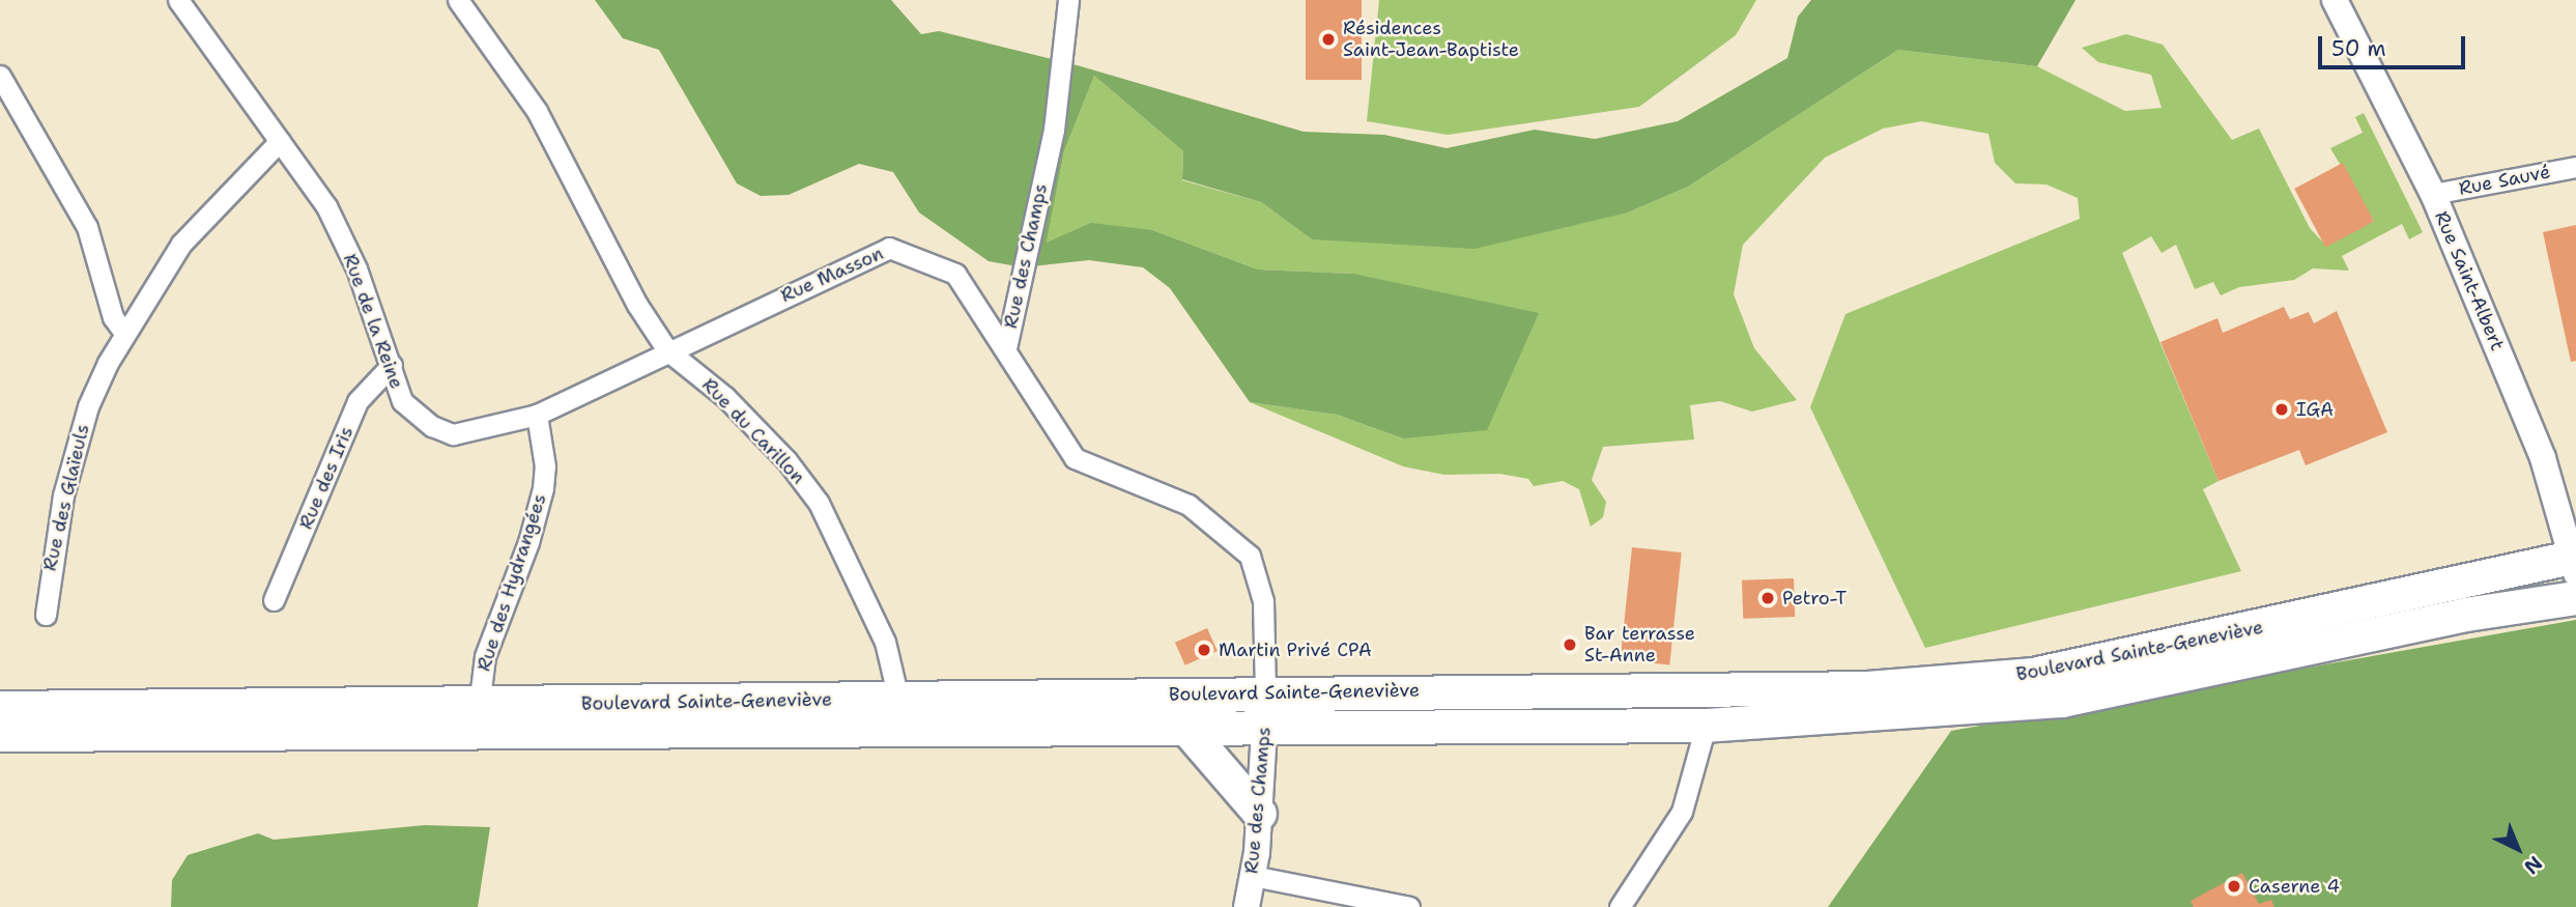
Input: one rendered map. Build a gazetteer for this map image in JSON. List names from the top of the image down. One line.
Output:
{"streets":{"main road":["Boulevard Sainte-Geneviève"],"street":["Rue Sauvé","Rue des Champs","Rue Masson","Rue Saint-Albert","Rue de la Reine","Rue du Carillon","Rue des Iris","Rue des Glaïeuls","Rue des Hydrangées"]},"crossings":[["Rue Sauvé","Rue Saint-Albert"],["Rue des Champs","Rue Masson"],["Rue des Champs","Boulevard Sainte-Geneviève"],["Rue Masson","Rue de la Reine"],["Rue Masson","Rue du Carillon"],["Rue Saint-Albert","Boulevard Sainte-Geneviève"],["Rue de la Reine","Rue du Carillon"],["Rue de la Reine","Rue des Iris"],["Rue de la Reine","Rue des Glaïeuls"],["Rue de la Reine","Rue des Hydrangées"],["Rue du Carillon","Boulevard Sainte-Geneviève"],["Rue des Hydrangées","Boulevard Sainte-Geneviève"]],"places":["Résidences Saint-Jean-Baptiste","IGA","Petro-T","Bar terrasse St-Anne","Martin Privé CPA","Caserne 4"],"scale_bar":"50 m","north":"bottom right"}
